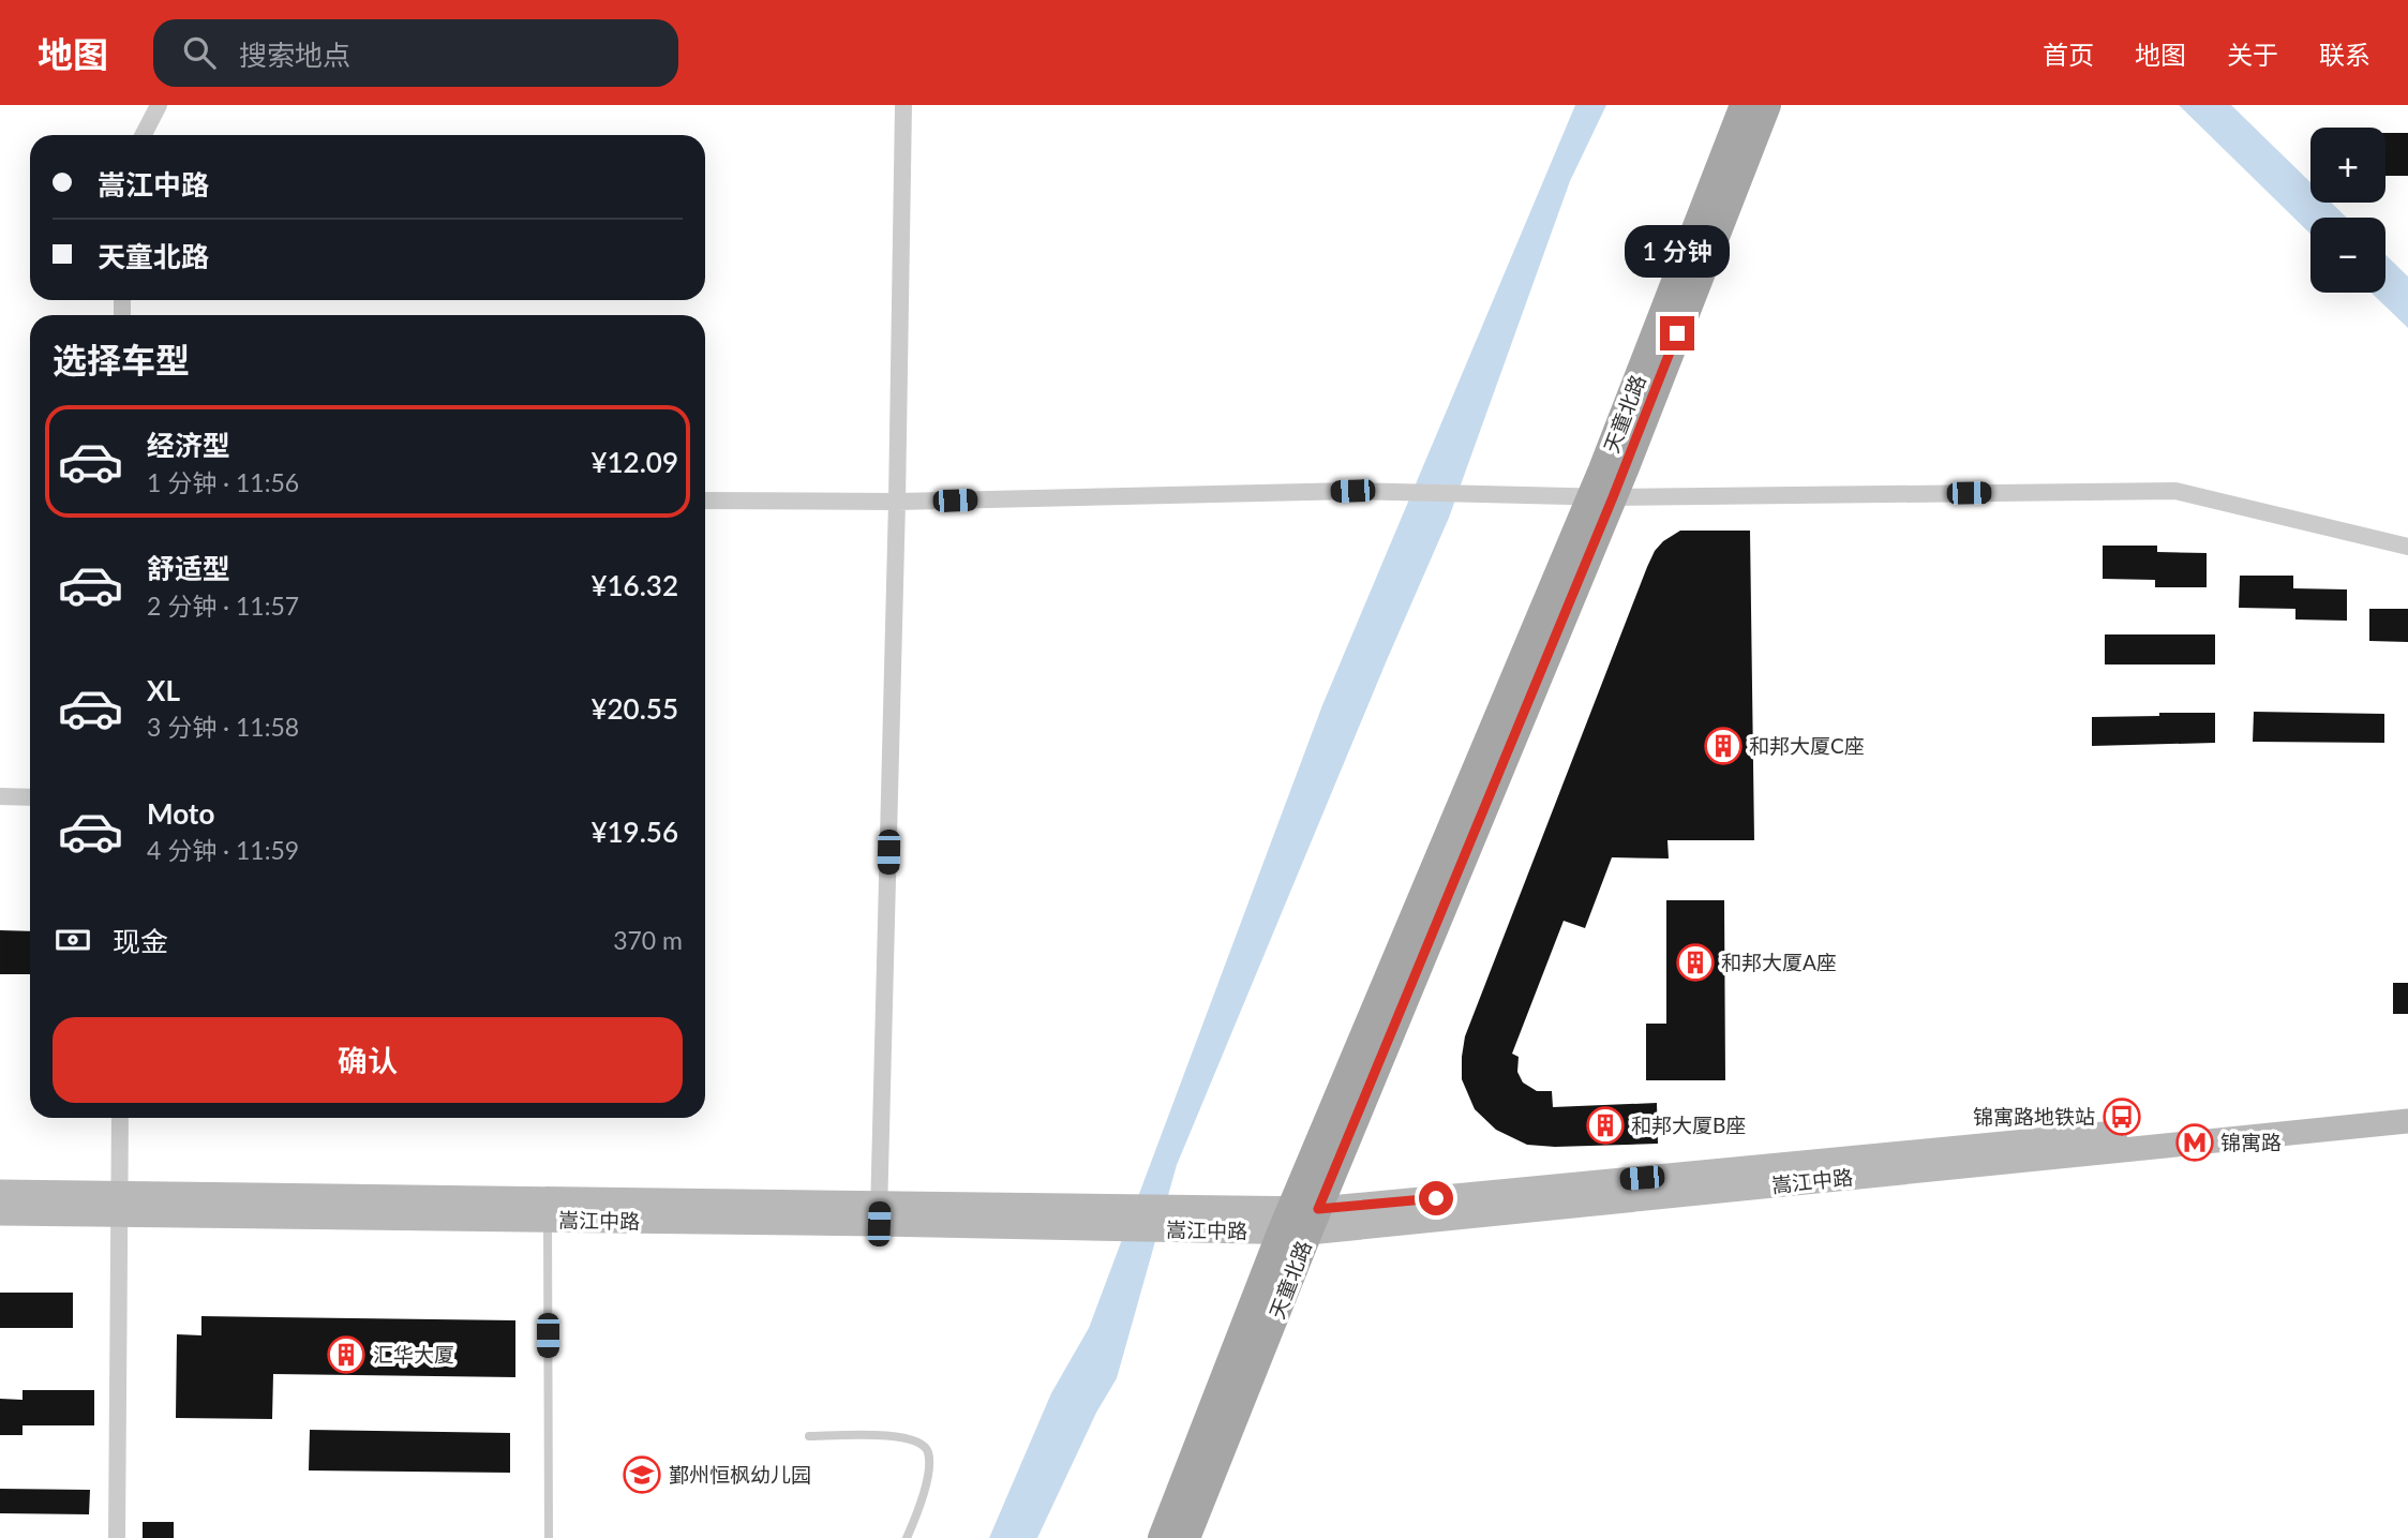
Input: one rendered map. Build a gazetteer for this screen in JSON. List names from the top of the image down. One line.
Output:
{"streets":{"main road":["天童北路","嵩江中路"]},"crossings":[["天童北路","嵩江中路"]],"places":{"building":["和邦大厦C座","和邦大厦A座","和邦大厦B座","汇华大厦"],"bus stop":["锦寓路地铁站"],"metro station":["锦寓路"],"school or university":["鄞州恒枫幼儿园"]},"page":{"header":"地图","search":"搜索地点","nav":["首页","地图","关于","联系"],"map_buttons":["+","−"],"banner":["嵩江中路","天童北路"],"bubble":"1 分钟","heading":"选择车型","list":[{"name":"经济型","note":"1 分钟 · 11:56","value":"¥12.09"},{"name":"舒适型","note":"2 分钟 · 11:57","value":"¥16.32"},{"name":"XL","note":"3 分钟 · 11:58","value":"¥20.55"},{"name":"Moto","note":"4 分钟 · 11:59","value":"¥19.56"}],"pay":["现金","370 m"],"buttons":"确认"}}
